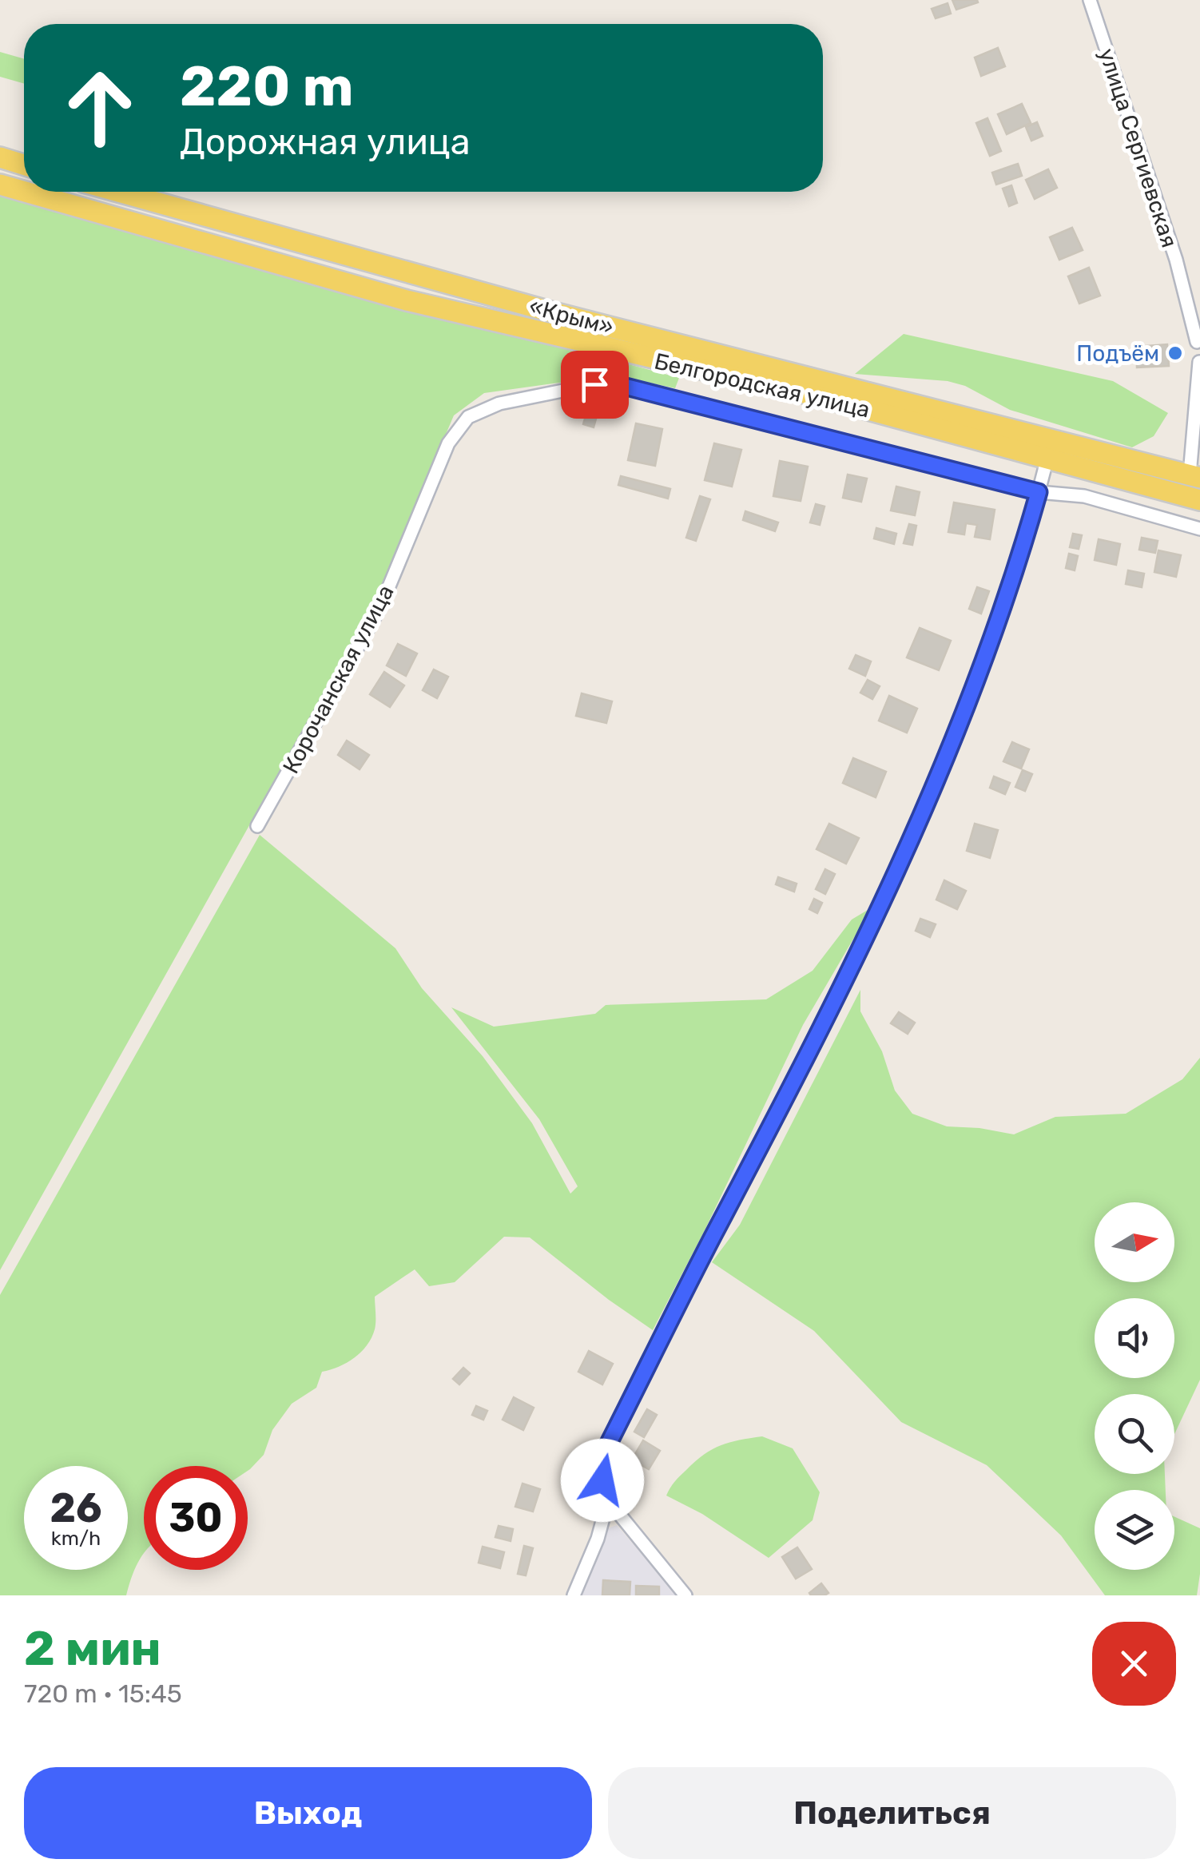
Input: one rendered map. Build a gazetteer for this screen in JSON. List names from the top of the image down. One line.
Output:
{"streets":{"main road":["«Крым»","Белгородская улица"],"street":["улица Сергиевская","Корочанская улица"]},"places":["Подъём"],"north":"right","page":{"turn":["220 m","Дорожная улица"],"speed":"26 km/h","limit":"30","heading":["2 мин","720 m · 15:45"],"buttons":["Выход","Поделиться"]}}
